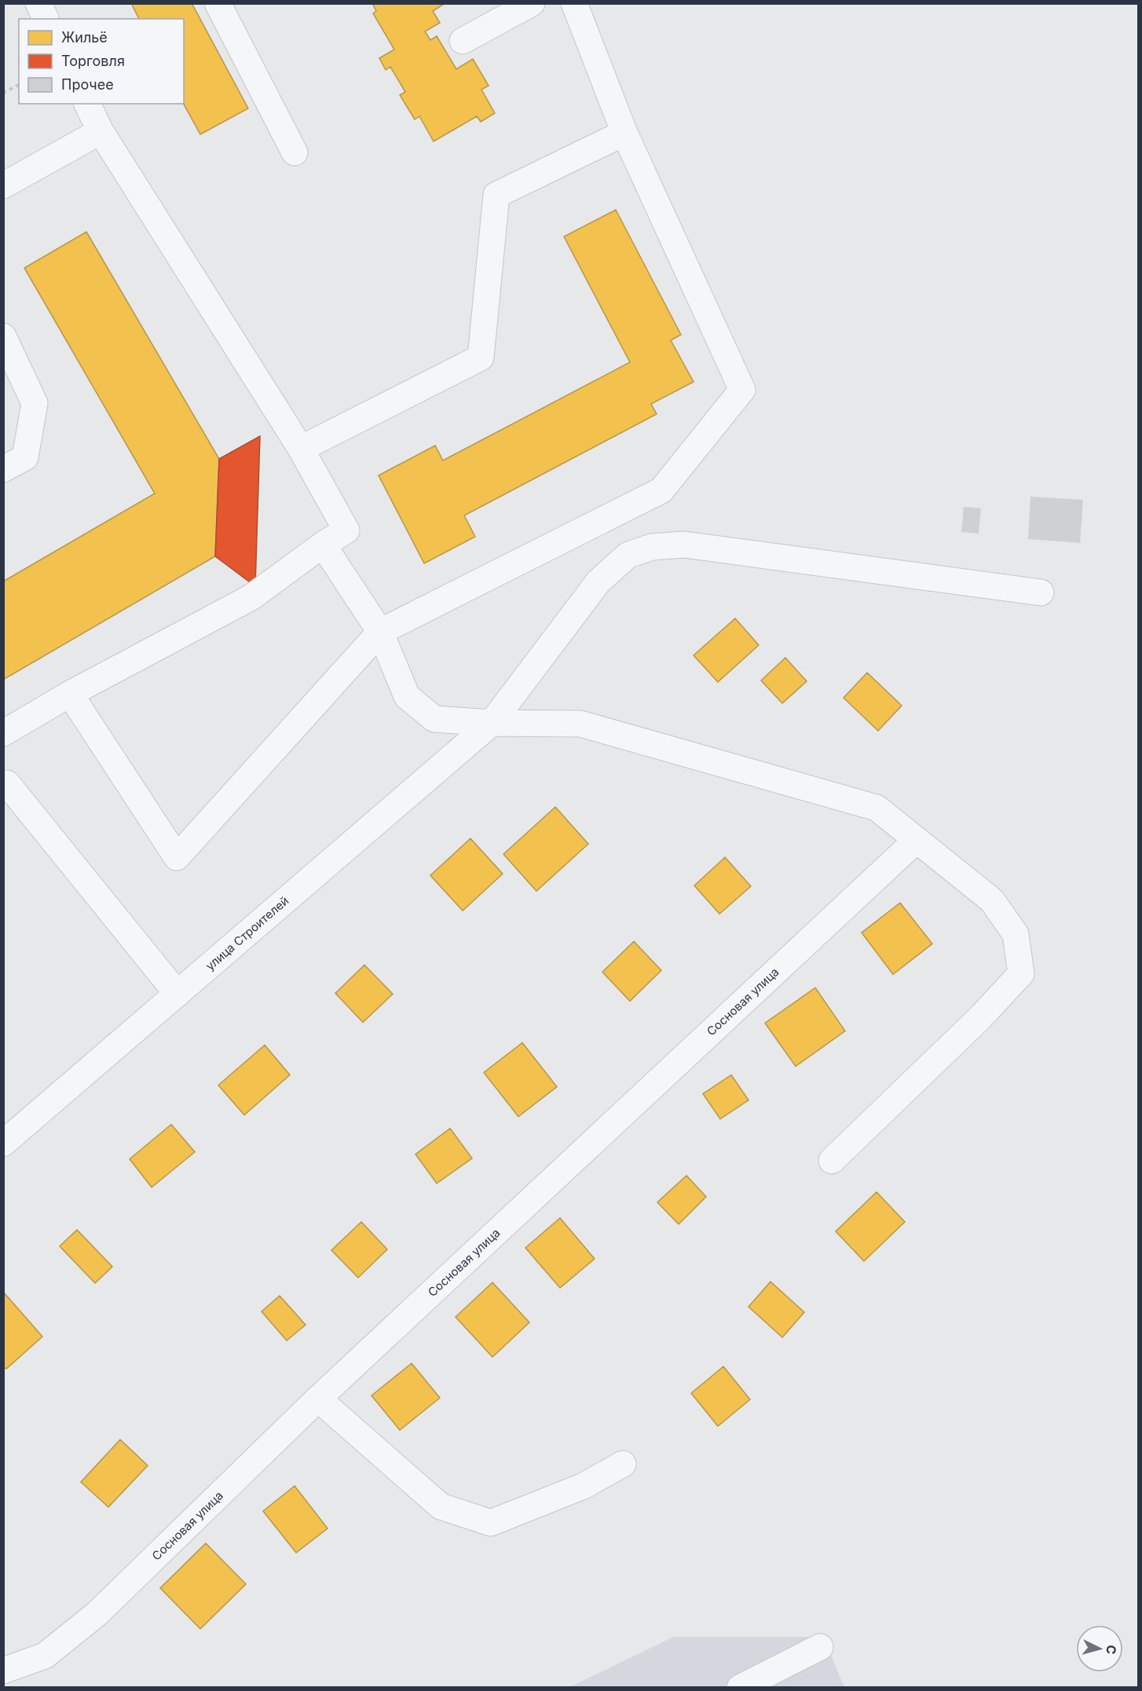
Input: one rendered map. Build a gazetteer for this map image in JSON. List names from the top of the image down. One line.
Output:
{"streets":{"street":["улица Строителей","Сосновая улица"]},"legend":["Жильё","Торговля","Прочее"],"north":"right"}
